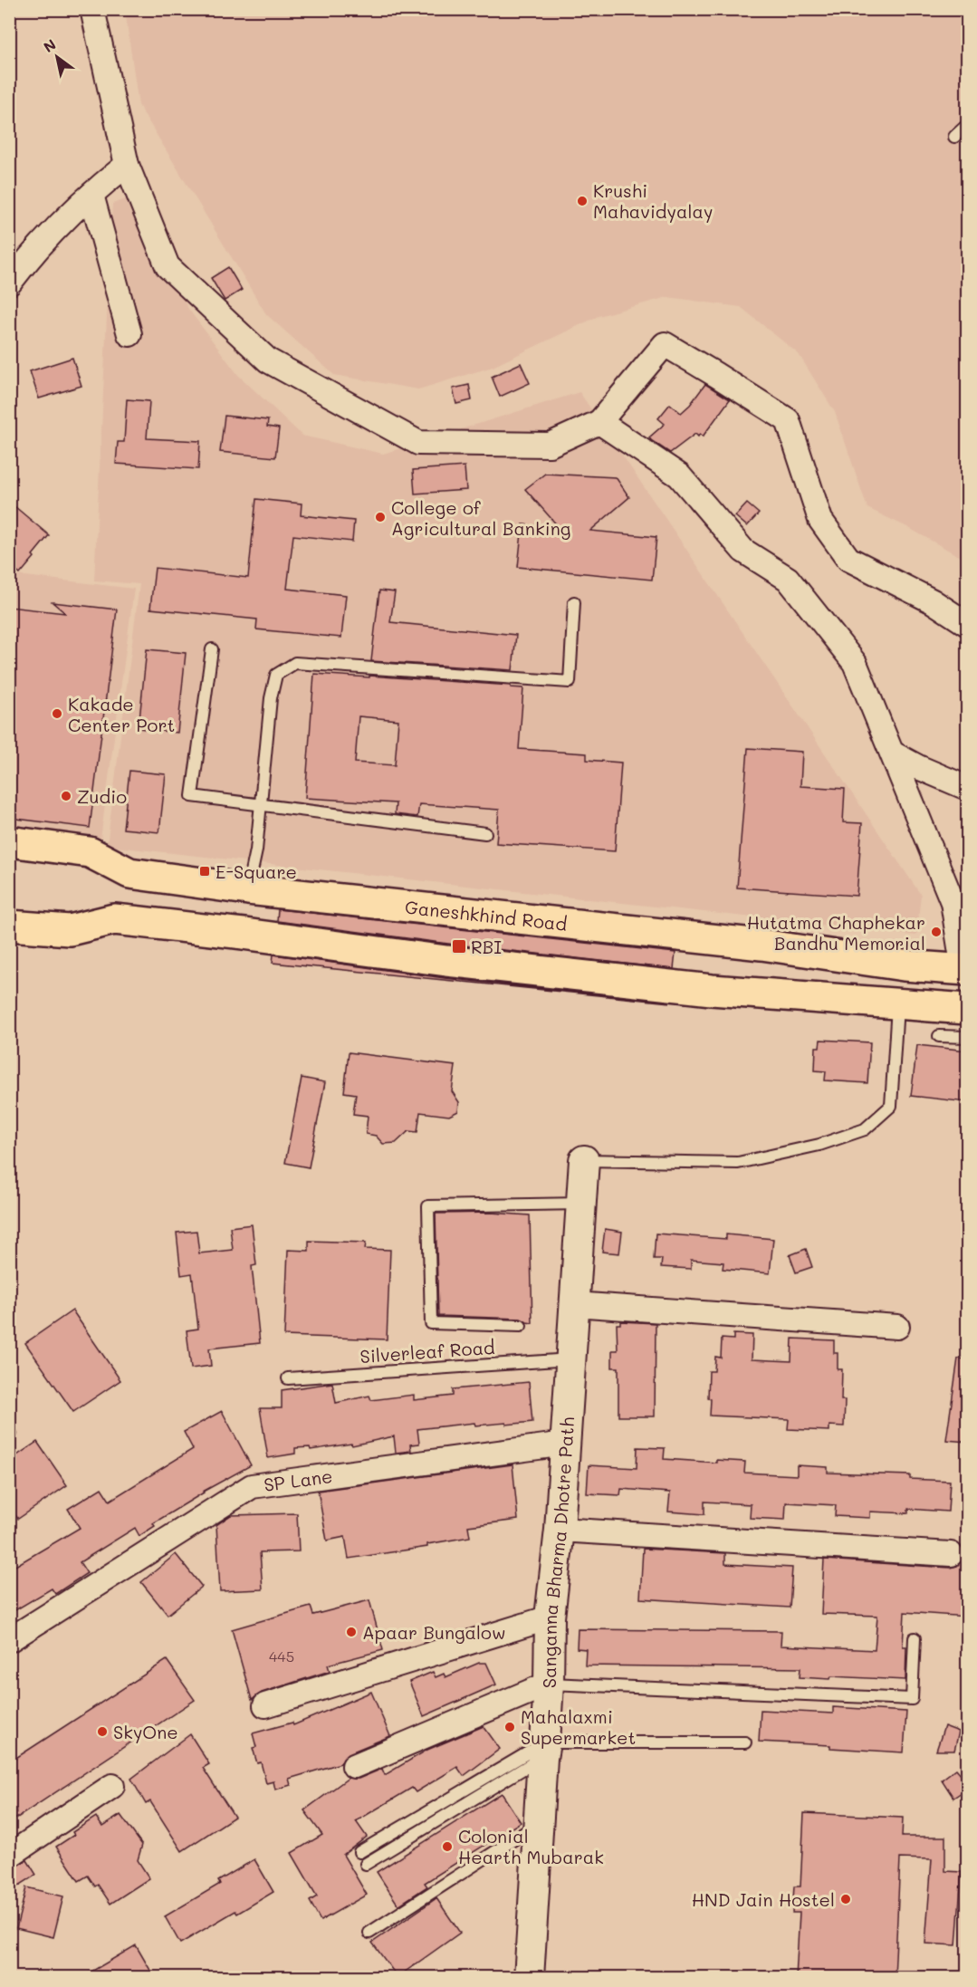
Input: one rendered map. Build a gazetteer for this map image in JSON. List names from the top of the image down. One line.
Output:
{"streets":{"main road":["Ganeshkhind Road"],"street":["SP Lane","Sanganna Bharma Dhotre Path"],"lane":["Silverleaf Road"]},"crossings":[["Silverleaf Road","Sanganna Bharma Dhotre Path"],["SP Lane","Sanganna Bharma Dhotre Path"]],"places":{"other":["Krushi Mahavidyalay","College of Agricultural Banking","Kakade Center Port","Zudio","Hutatma Chaphekar Bandhu Memorial","Apaar Bungalow","Mahalaxmi Supermarket","SkyOne","Colonial Hearth Mubarak","HND Jain Hostel"],"transit":["E-Square","RBI"]},"house_numbers":["445"],"north":"top left"}
